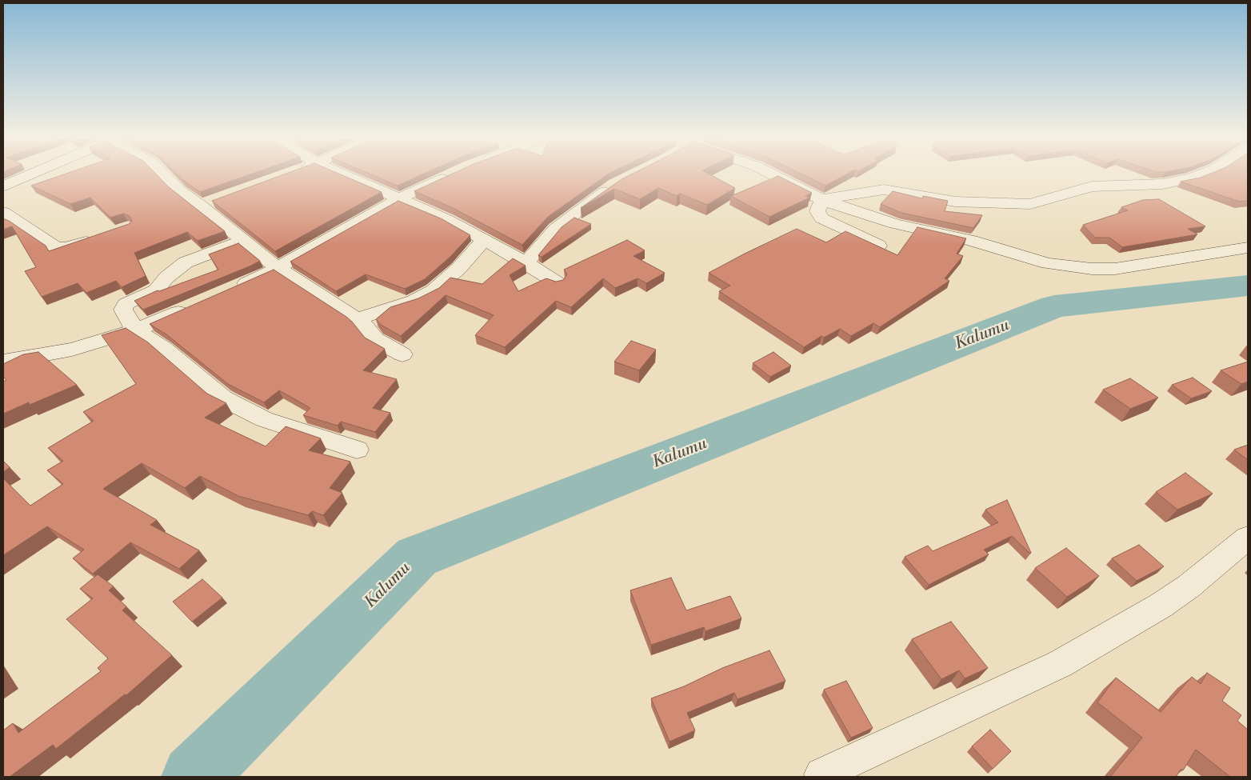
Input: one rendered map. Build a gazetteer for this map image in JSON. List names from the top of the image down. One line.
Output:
{"water":["Kalumu"]}
